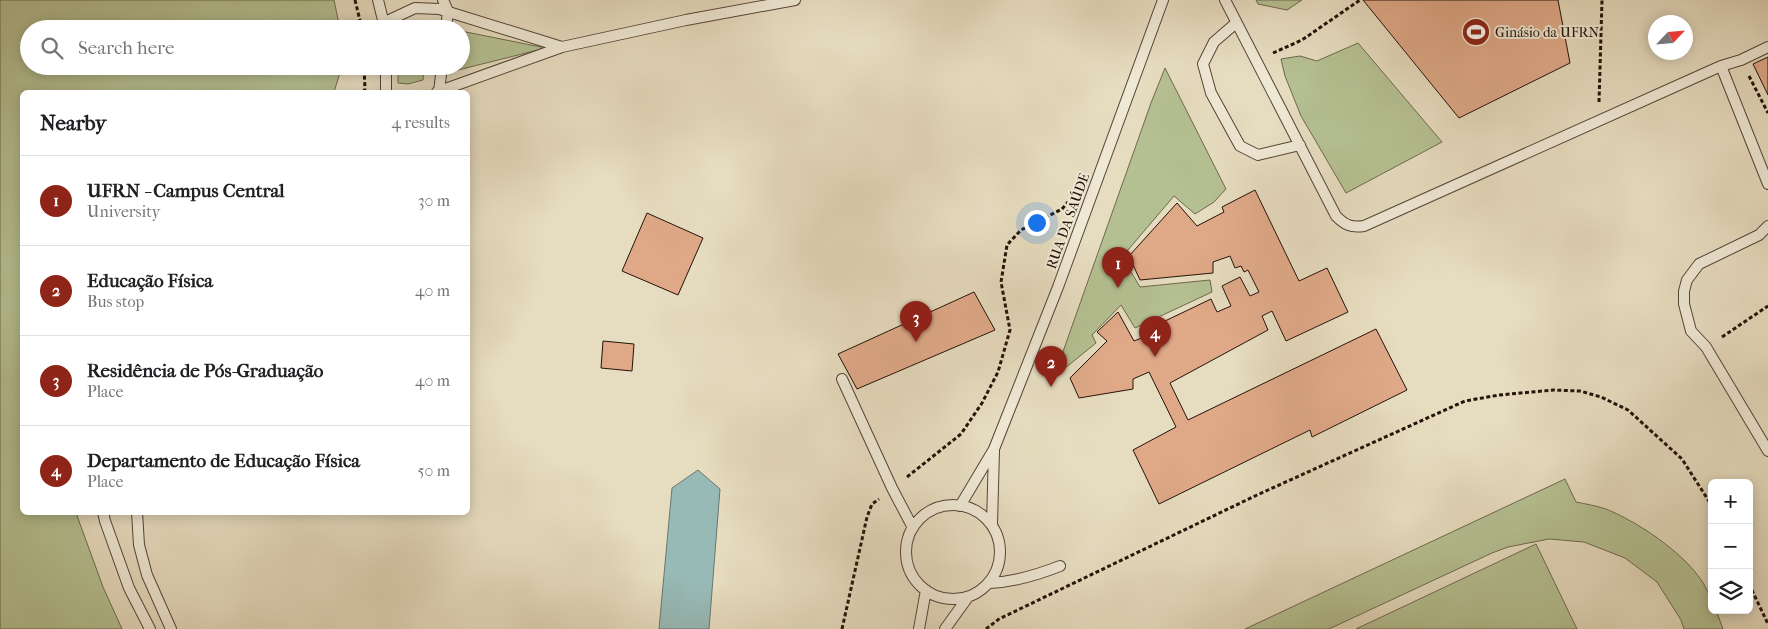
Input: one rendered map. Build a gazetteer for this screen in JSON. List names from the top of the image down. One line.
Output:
{"streets":{"lane":["RUA DA SAÚDE"]},"places":{"sports":["Ginásio da UFRN"]},"north":"top right","page":{"search":"Search here","heading":["Nearby","4 results"],"list":[{"mark":"1","name":"UFRN - Campus Central","note":"University","value":"30 m"},{"mark":"2","name":"Educação Física","note":"Bus stop","value":"40 m"},{"mark":"3","name":"Residência de Pós-Graduação","note":"Place","value":"40 m"},{"mark":"4","name":"Departamento de Educação Física","note":"Place","value":"50 m"}],"pins":["1","3","4","2"],"map_buttons":["+","−"]}}
